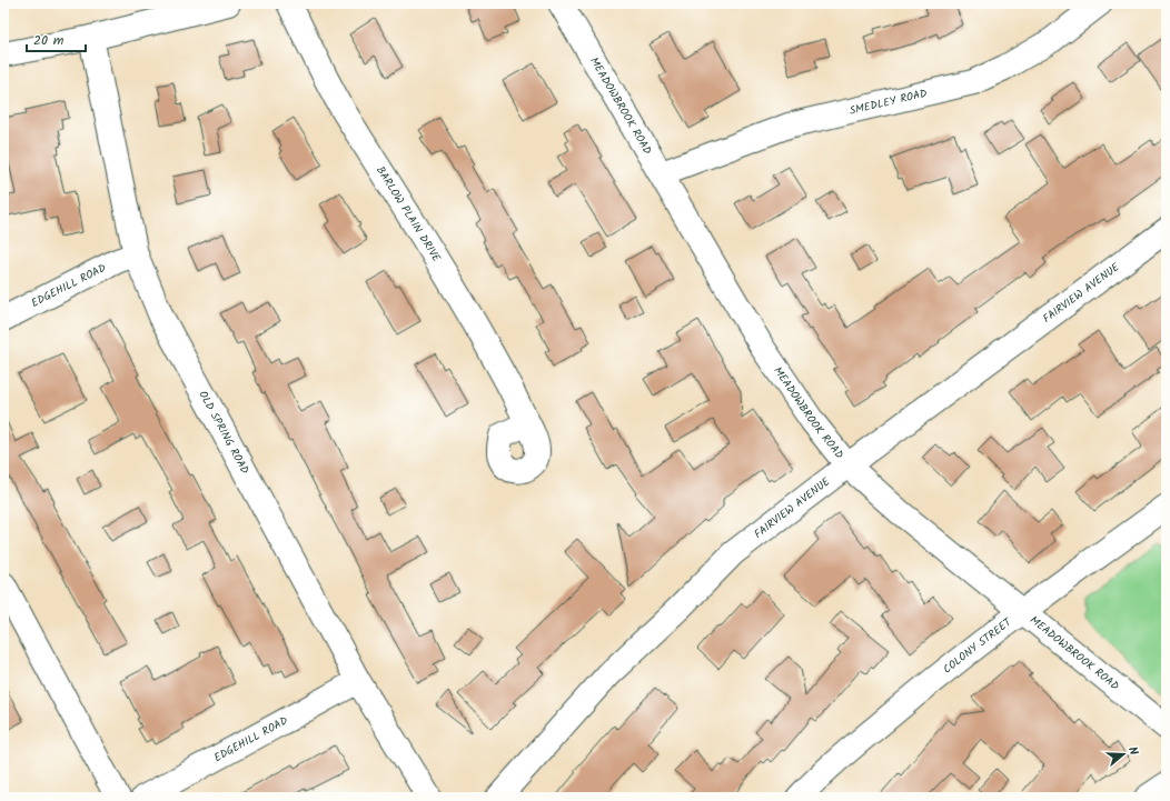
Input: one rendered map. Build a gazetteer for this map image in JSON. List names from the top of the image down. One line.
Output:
{"streets":{"street":["SMEDLEY ROAD","MEADOWBROOK ROAD","BARLOW PLAIN DRIVE","EDGEHILL ROAD","FAIRVIEW AVENUE","OLD SPRING ROAD","COLONY STREET"]},"crossings":[["SMEDLEY ROAD","MEADOWBROOK ROAD"],["MEADOWBROOK ROAD","FAIRVIEW AVENUE"],["MEADOWBROOK ROAD","COLONY STREET"],["EDGEHILL ROAD","OLD SPRING ROAD"]],"scale_bar":"20 m","north":"right"}
